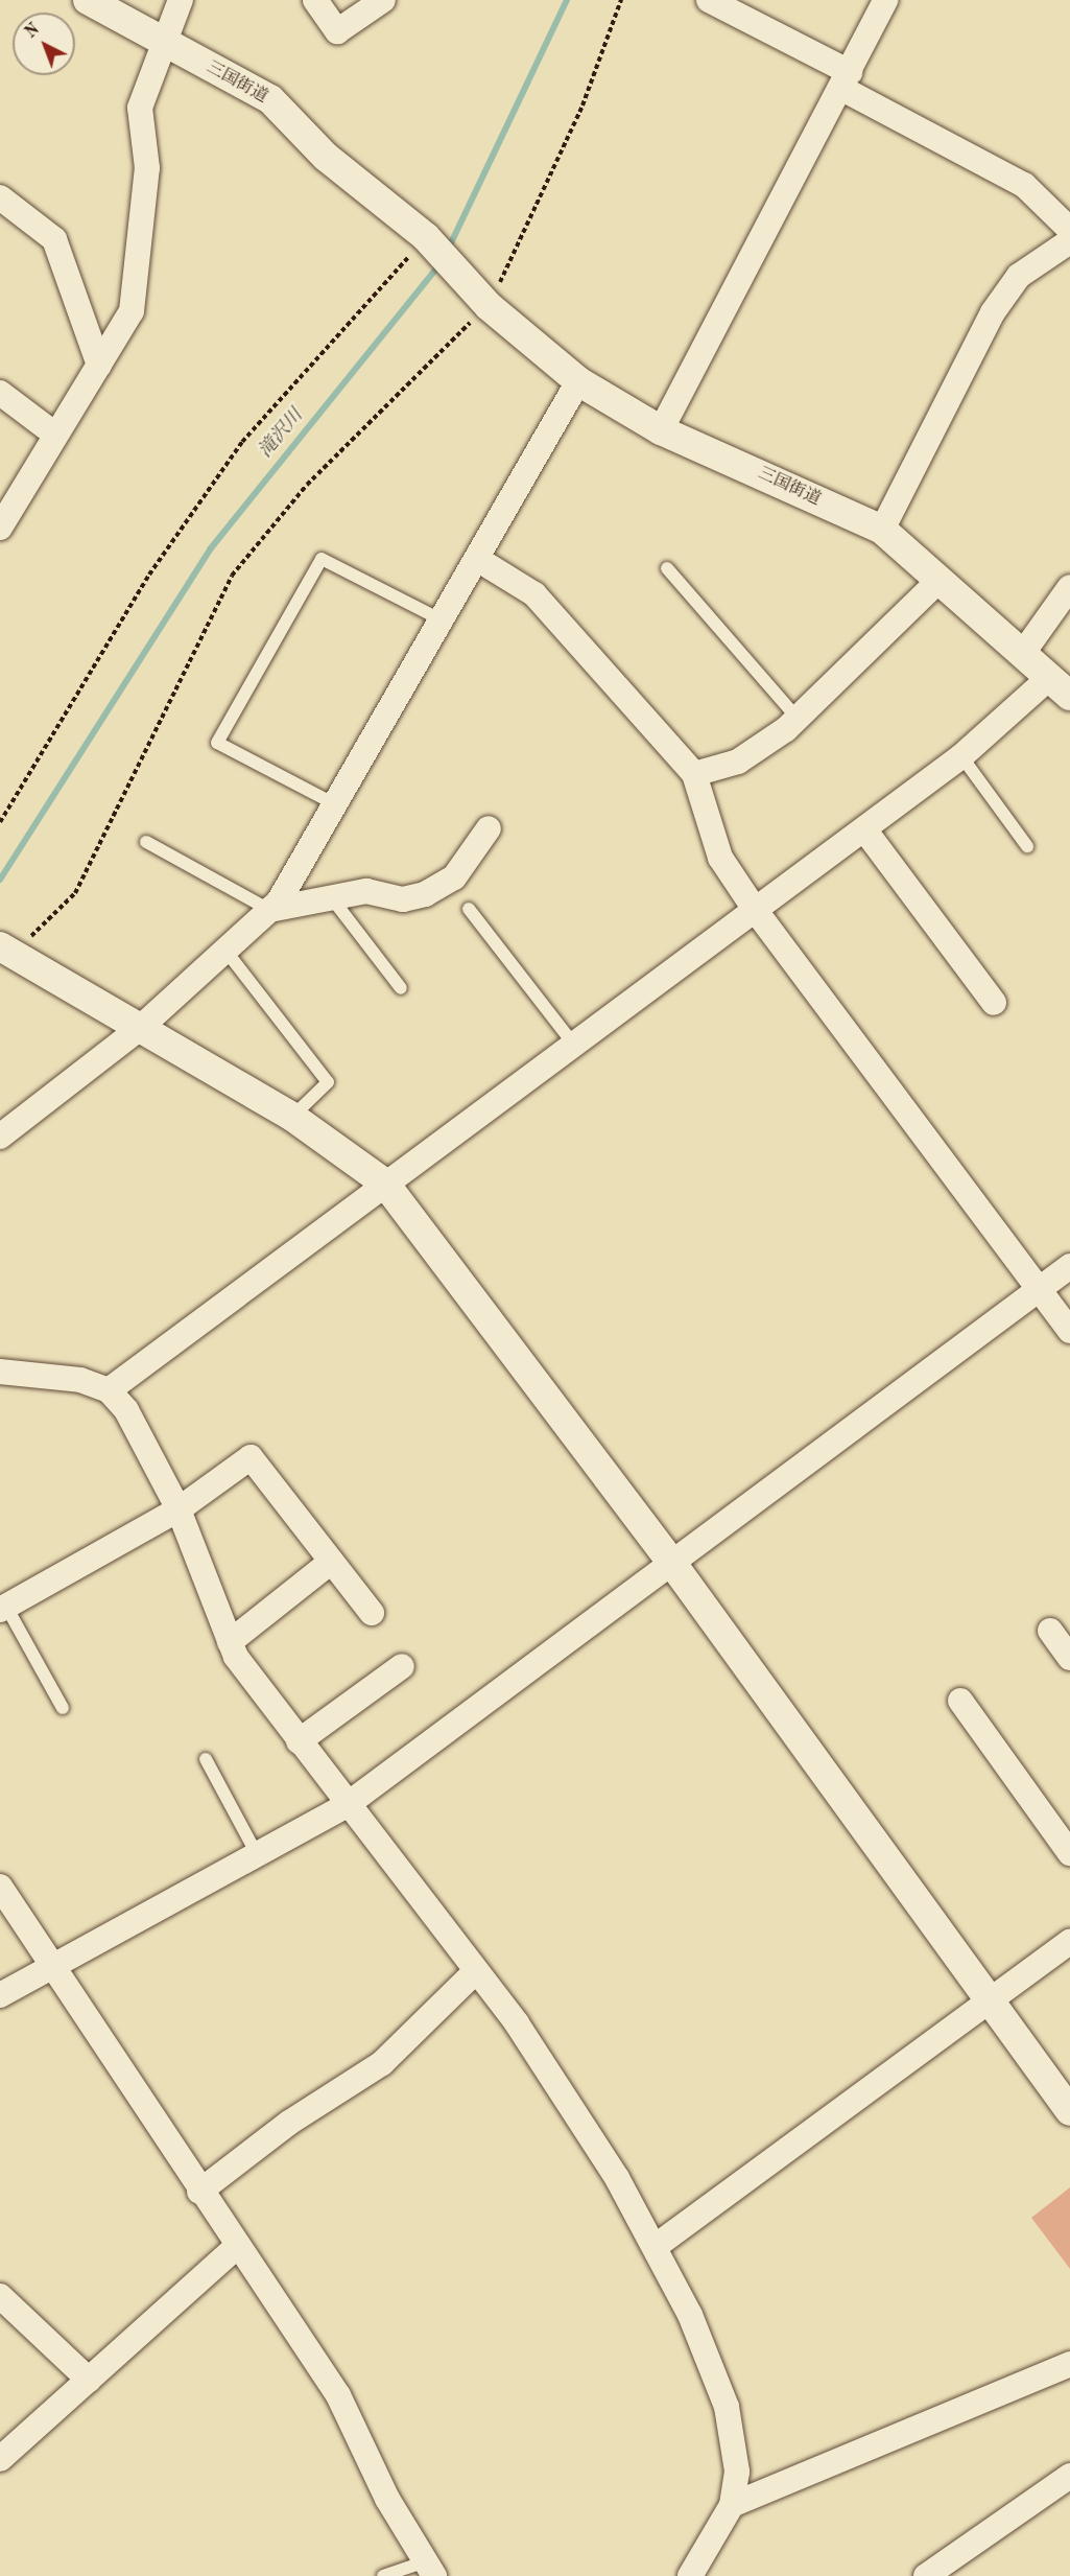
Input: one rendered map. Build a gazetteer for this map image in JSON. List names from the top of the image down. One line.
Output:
{"streets":{"street":["三国街道"]},"water":["滝沢川"],"north":"top left"}
